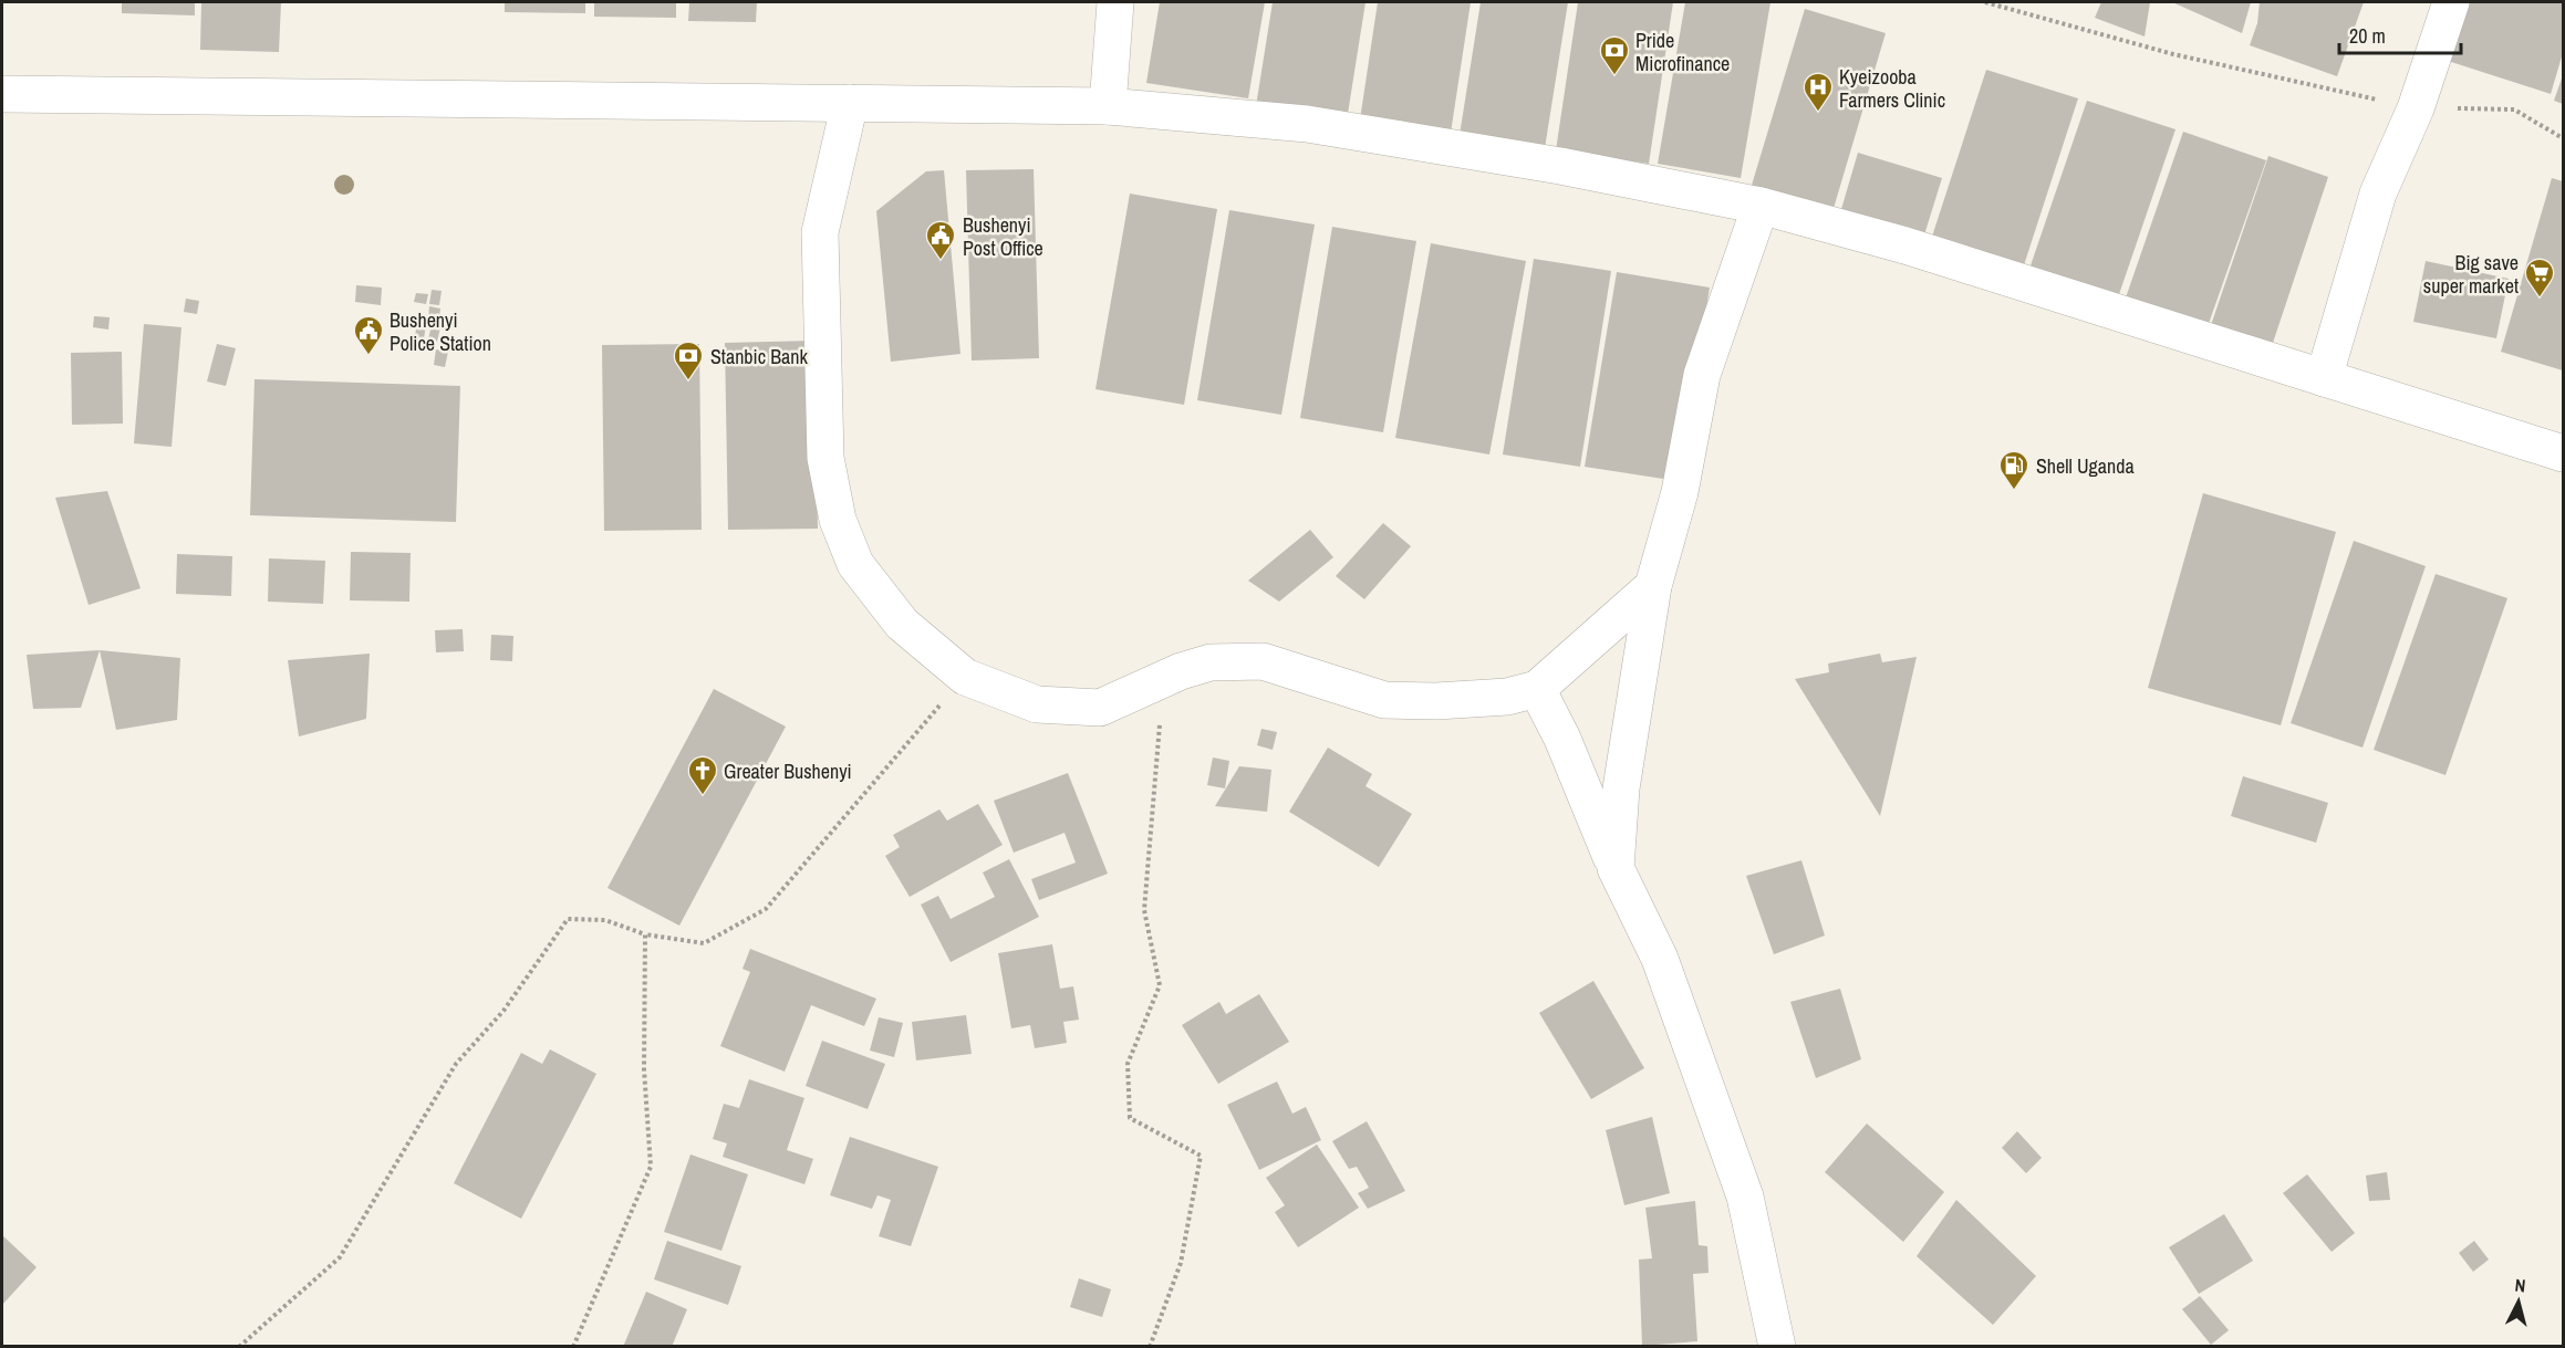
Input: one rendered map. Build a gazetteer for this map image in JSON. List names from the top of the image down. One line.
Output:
{"places":{"bank":["Pride Microfinance","Stanbic Bank"],"hospital":["Kyeizooba Farmers Clinic"],"public building":["Bushenyi Post Office","Bushenyi Police Station"],"supermarket":["Big save super market"],"fuel station":["Shell Uganda"],"church":["Greater Bushenyi"]},"scale_bar":"20 m","north":"top"}
